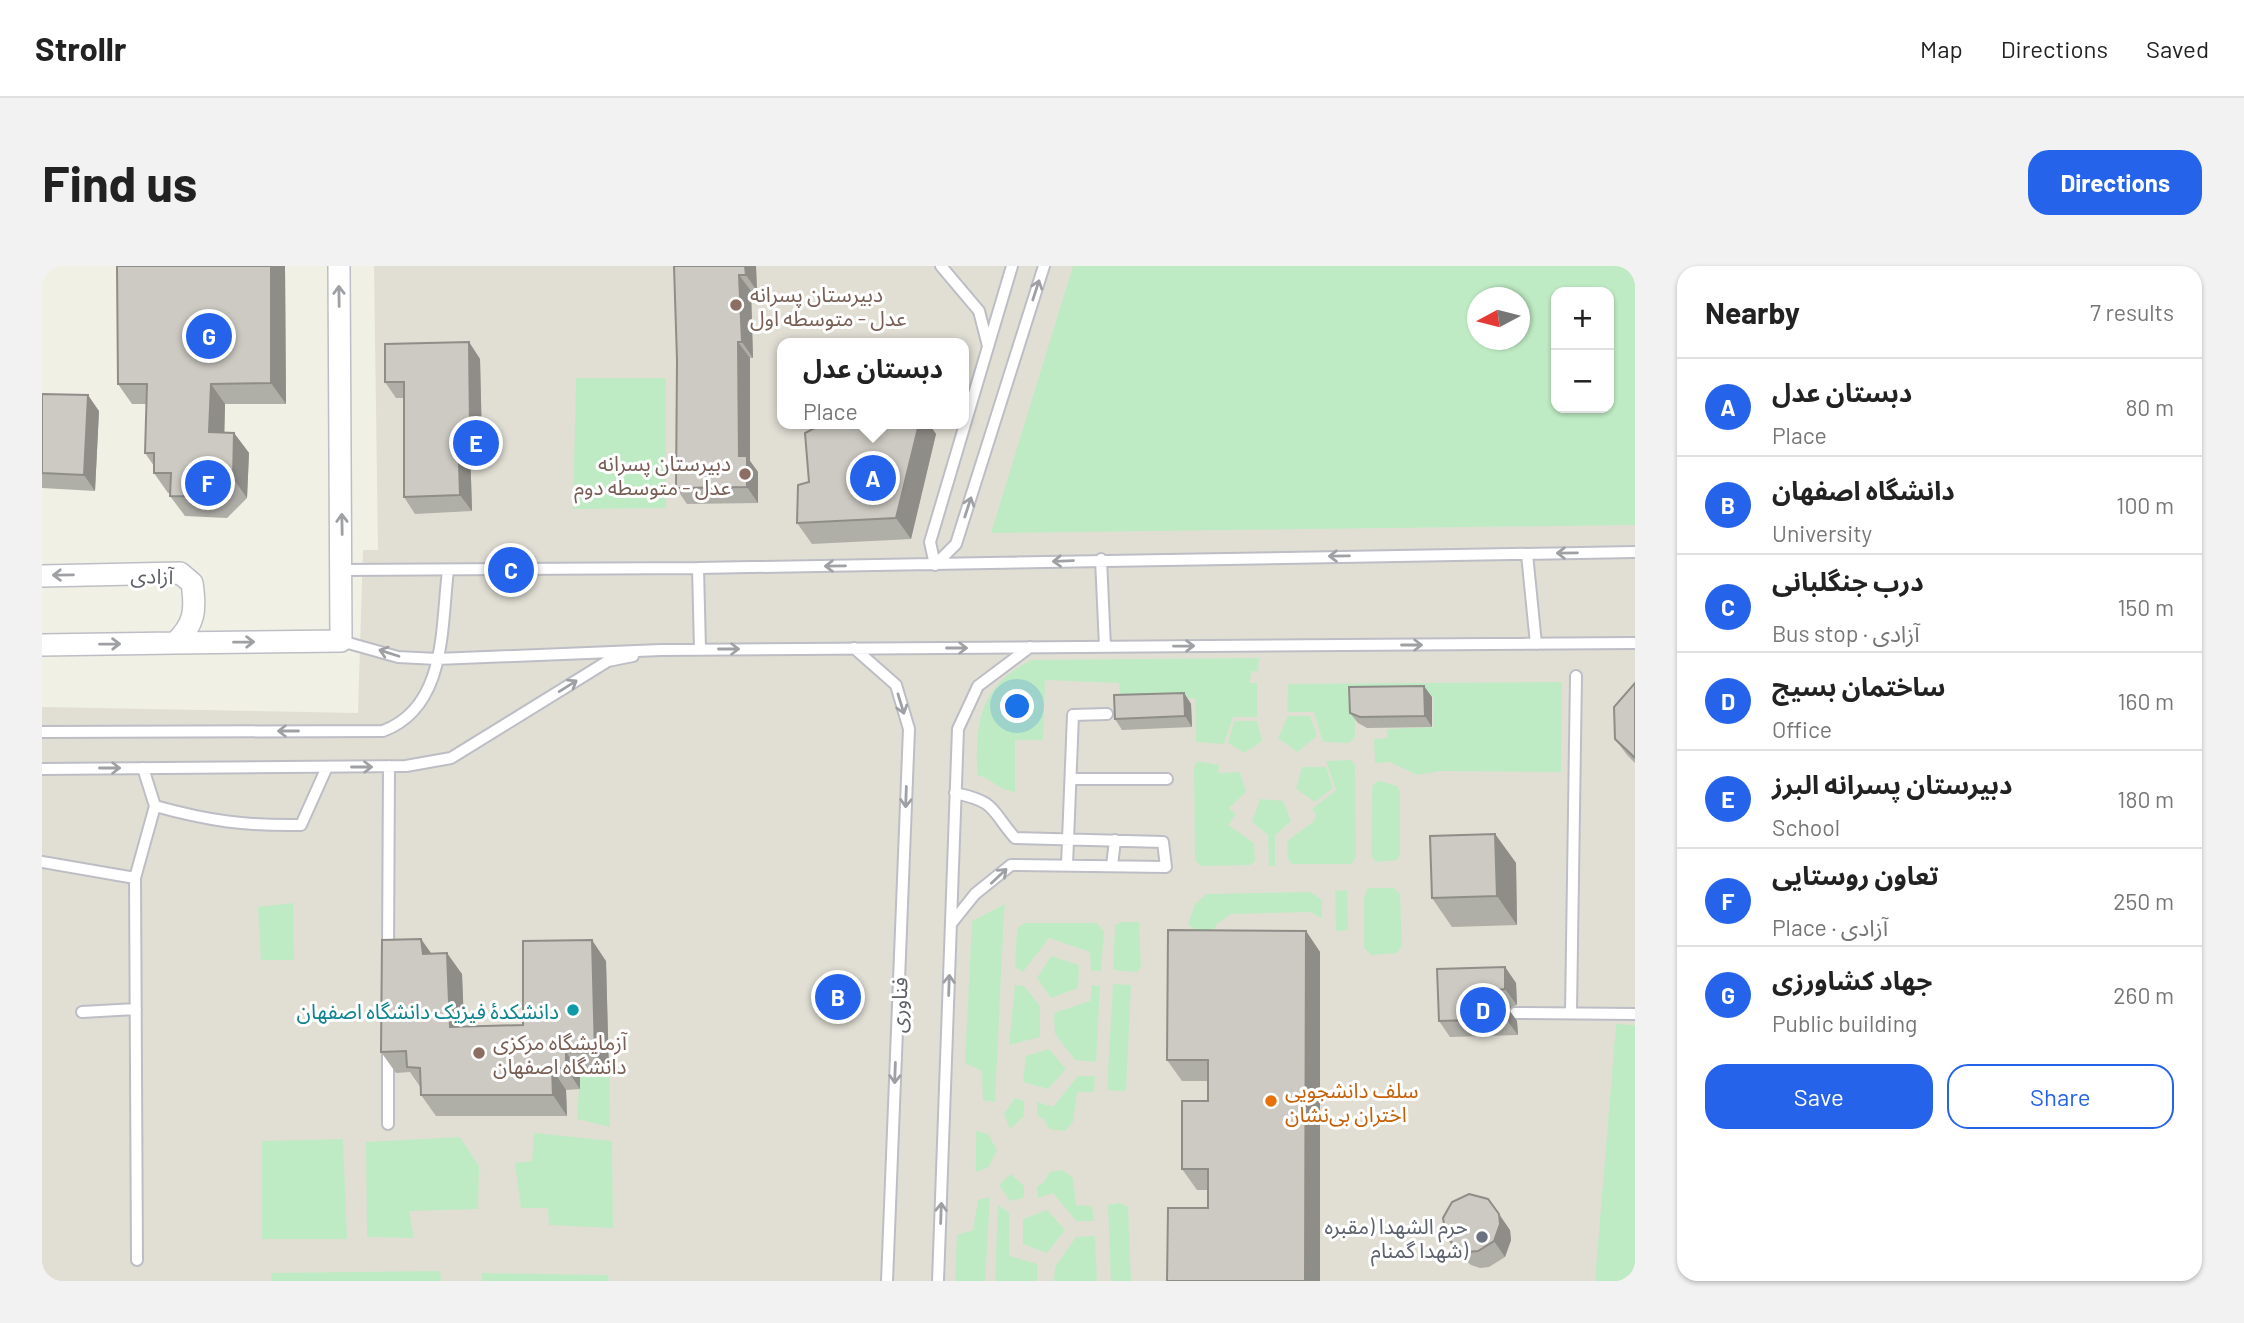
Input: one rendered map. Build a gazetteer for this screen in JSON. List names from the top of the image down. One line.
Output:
{"streets":{"street":["آزادی"],"lane":["فناوری"]},"places":["دبیرستان پسرانه عدل - متوسطه اول","دبیرستان پسرانه عدل - متوسطه دوم","دانشکدهٔ فیزیک دانشگاه اصفهان","آزمایشگاه مرکزی دانشگاه اصفهان","سلف دانشجویی اختران بی‌نشان","حرم الشهدا (مقبره شهدا گمنام)"],"north":"left","page":{"header":"Strollr","nav":["Map","Directions","Saved"],"buttons":["Directions",["Save","Share"]],"title":"Find us","heading":["Nearby","7 results"],"map_buttons":["+","−"],"pins":["G","E","A","F","C","B","D"],"popup":["دبستان عدل","Place"],"list":[{"mark":"A","name":"دبستان عدل","note":"Place","value":"80 m"},{"mark":"B","name":"دانشگاه اصفهان","note":"University","value":"100 m"},{"mark":"C","name":"درب جنگلبانی","note":"Bus stop · آزادی","value":"150 m"},{"mark":"D","name":"ساختمان بسیج","note":"Office","value":"160 m"},{"mark":"E","name":"دبیرستان پسرانه البرز","note":"School","value":"180 m"},{"mark":"F","name":"تعاون روستایی","note":"Place · آزادی","value":"250 m"},{"mark":"G","name":"جهاد کشاورزی","note":"Public building","value":"260 m"}]}}
